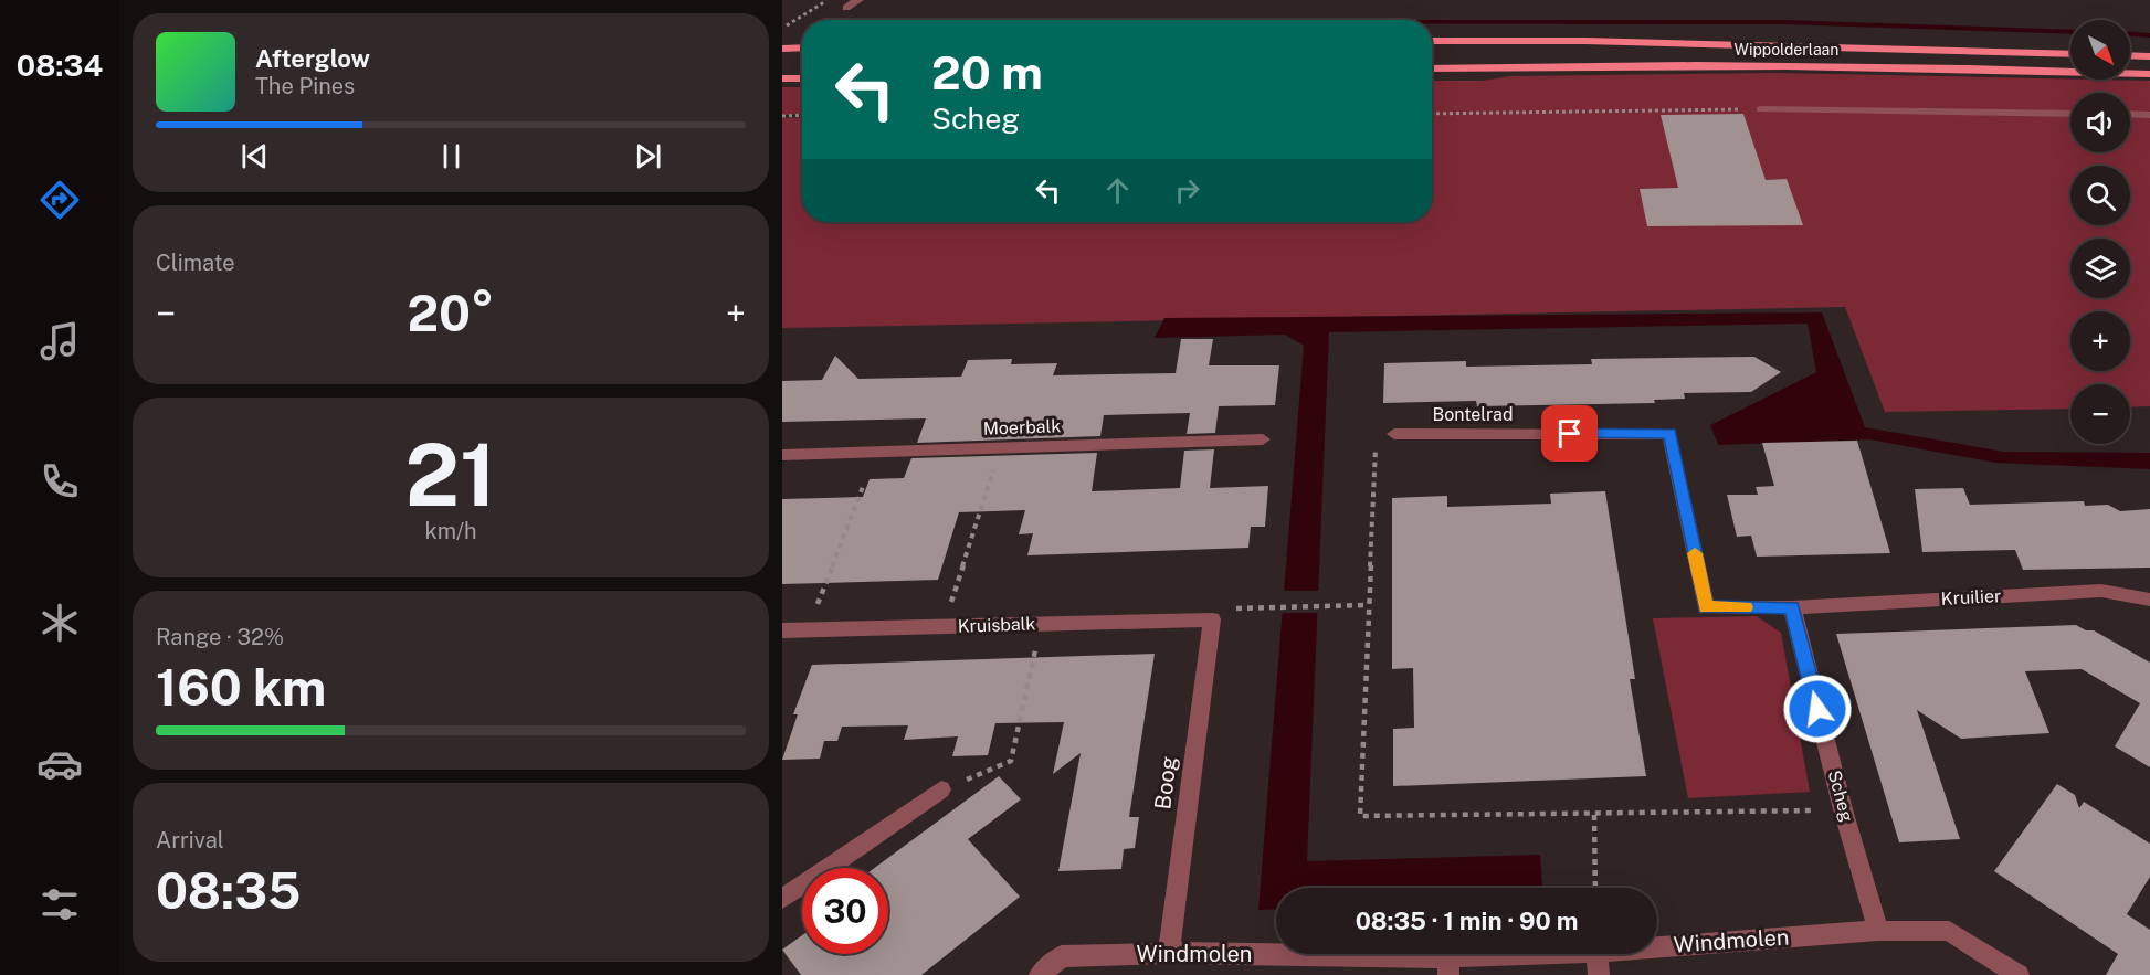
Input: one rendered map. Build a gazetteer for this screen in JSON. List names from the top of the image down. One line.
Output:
{"streets":{"main road":["Wippolderlaan"],"street":["Bontelrad","Moerbalk","Kruilier","Kruisbalk","Boog","Scheg","Windmolen"]},"crossings":[["Bontelrad","Kruilier"],["Bontelrad","Scheg"],["Kruilier","Scheg"],["Kruisbalk","Boog"],["Boog","Windmolen"],["Scheg","Windmolen"]],"north":"bottom right","page":{"tabs":"08:34","map_buttons":["+","−"],"turn":["20 m","Scheg"],"song":["Afterglow","The Pines"],"tile":["Climate",["21","km/h"],["Range · 32%","160 km"],["Arrival","08:35"]],"heat":["−","20°","+"],"limit":"30","trip":"08:35 · 1 min · 90 m"}}
